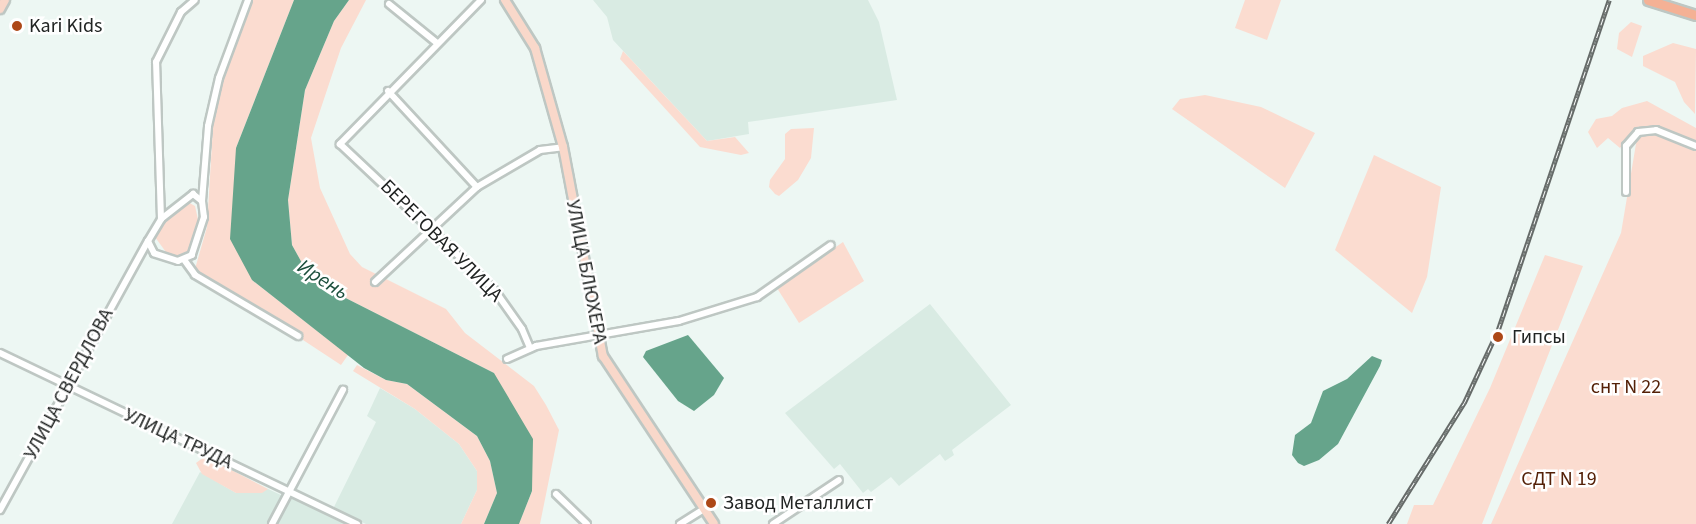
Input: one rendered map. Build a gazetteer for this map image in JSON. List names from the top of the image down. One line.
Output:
{"streets":{"street":["БЕРЕГОВАЯ УЛИЦА","УЛИЦА БЛЮХЕРА","УЛИЦА СВЕРДЛОВА","УЛИЦА ТРУДА"]},"crossings":[["УЛИЦА СВЕРДЛОВА","УЛИЦА ТРУДА"]],"water":["Ирень"],"parks":["снт N 22","СДТ N 19"],"places":["Kari Kids","Гипсы","Завод Металлист"]}
